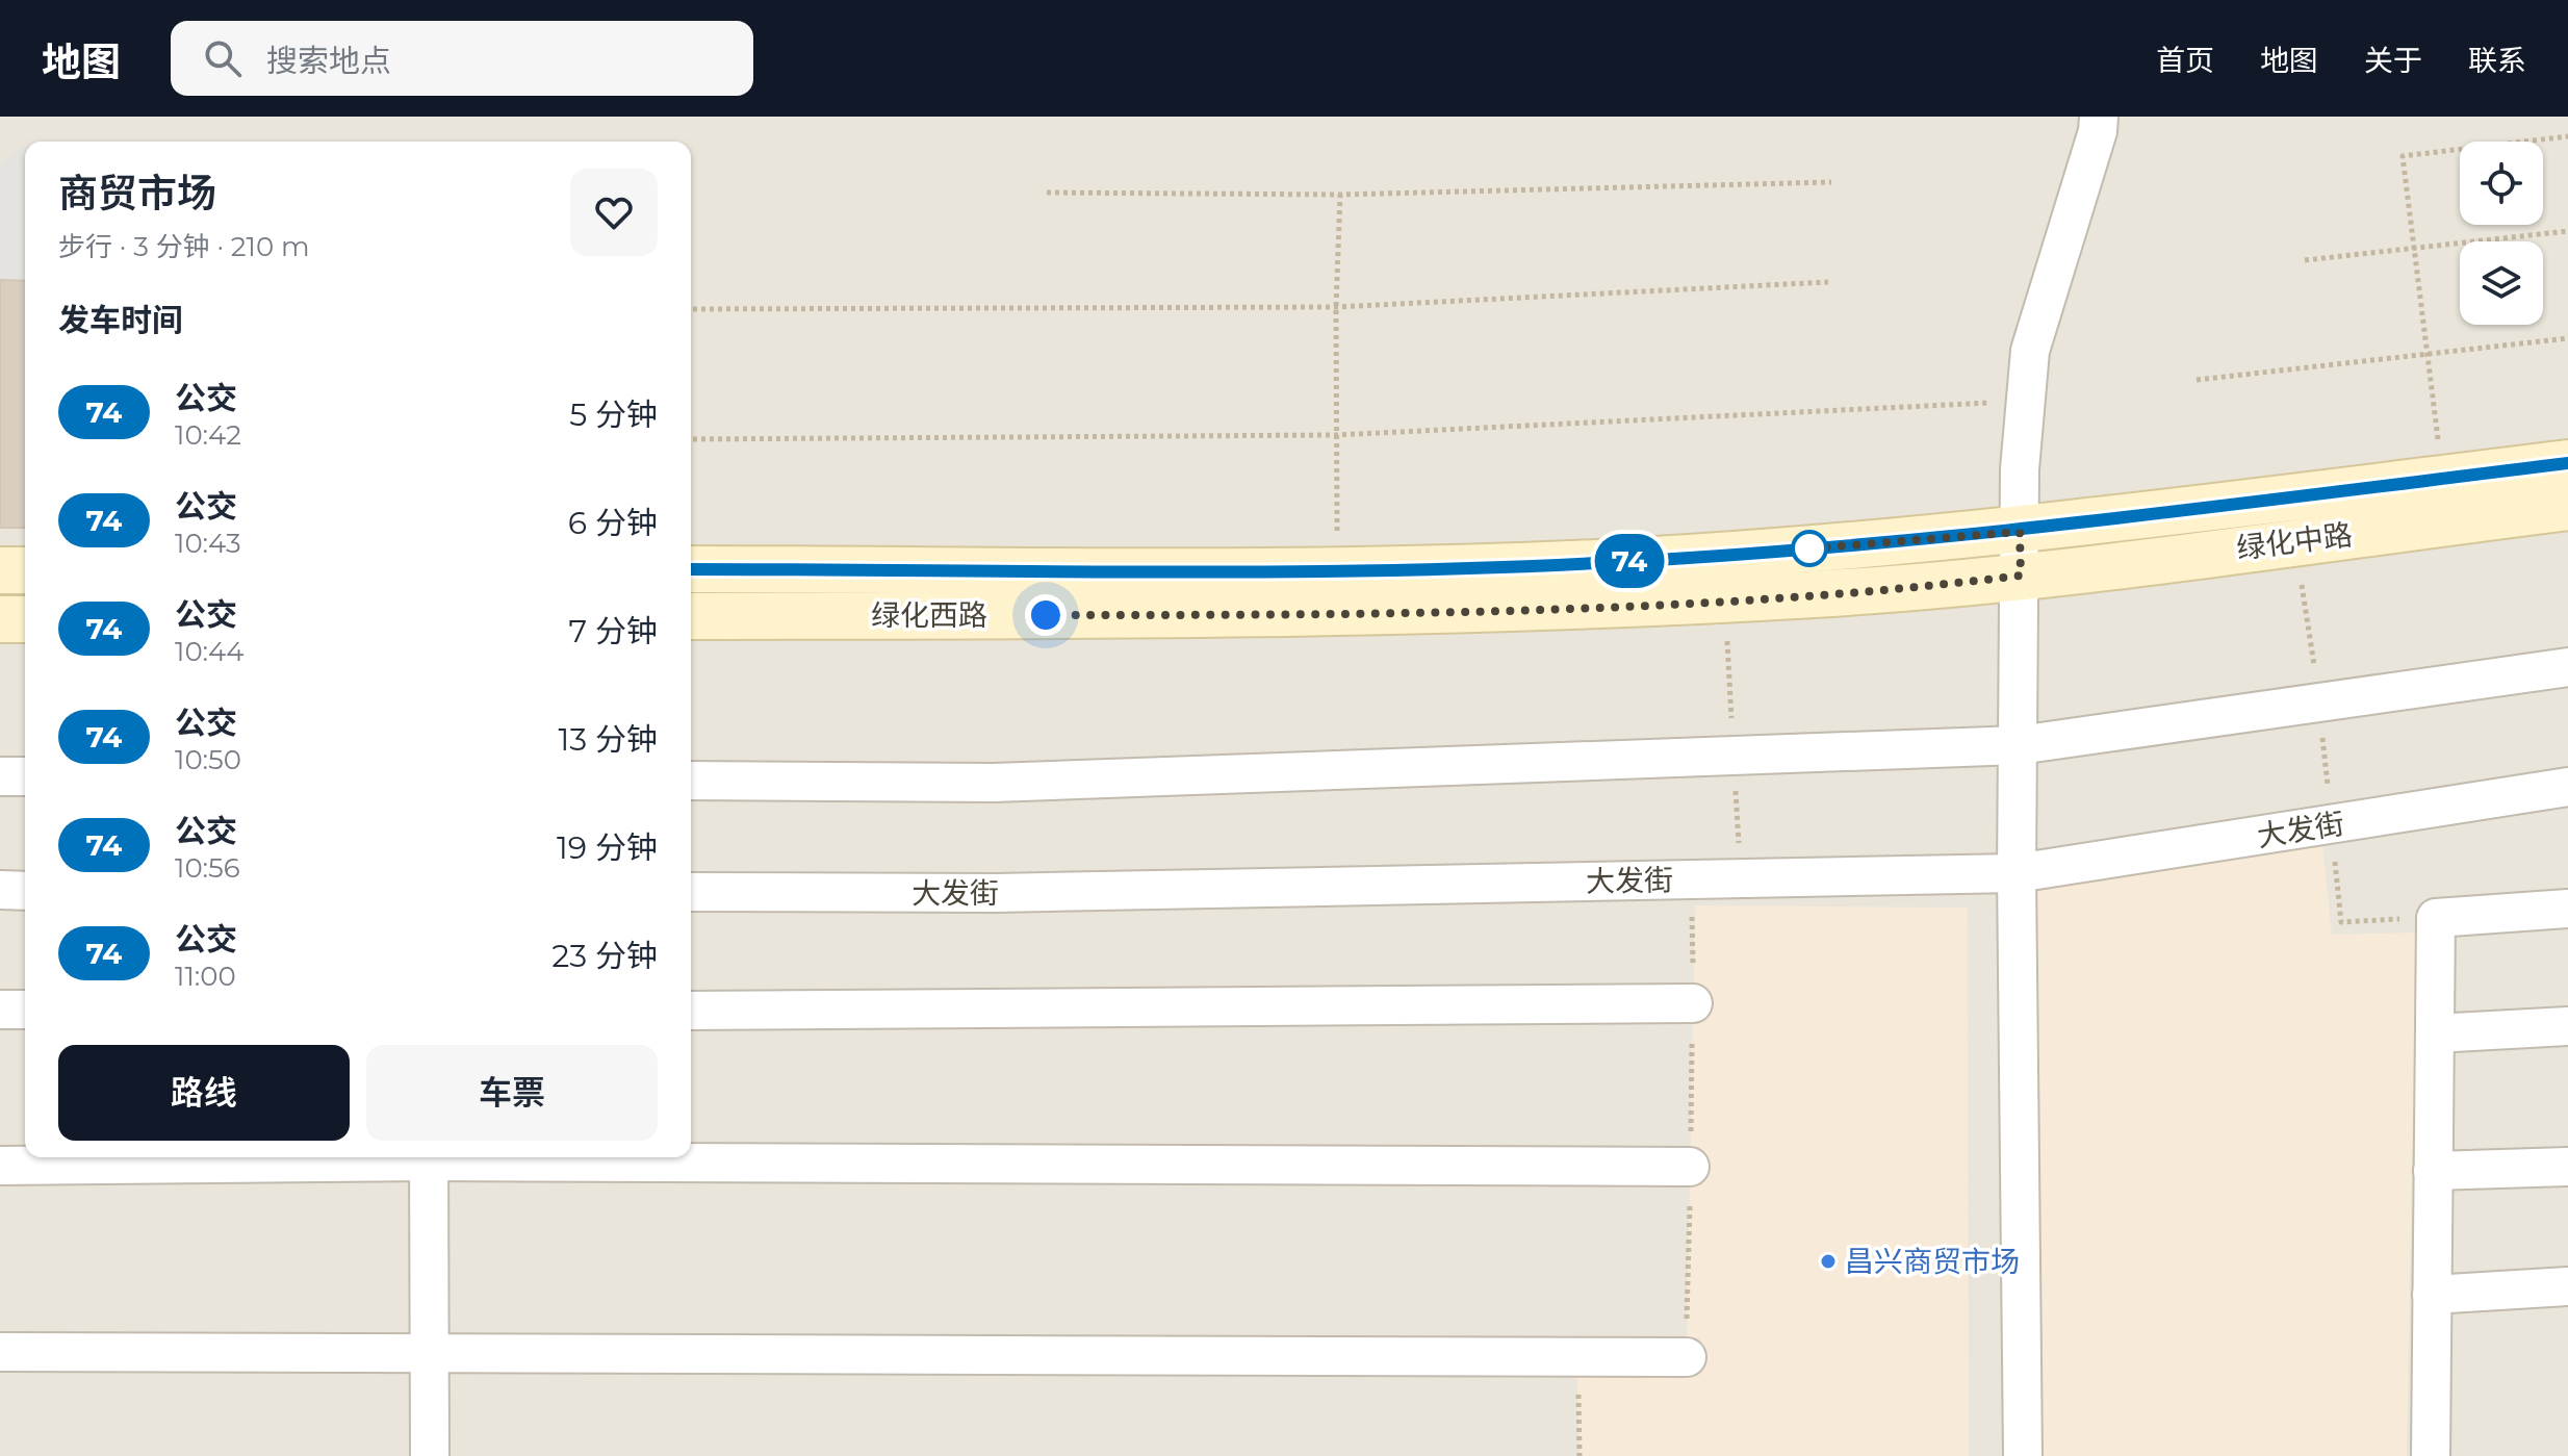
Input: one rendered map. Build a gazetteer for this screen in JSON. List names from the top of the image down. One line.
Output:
{"streets":{"main road":["绿化中路","绿化西路"],"street":["大发街"]},"crossings":[["绿化中路","绿化西路"]],"places":["昌兴商贸市场"],"lines":["bus line 74"],"page":{"header":"地图","search":"搜索地点","nav":["首页","地图","关于","联系"],"on_map":"74","heading":[["商贸市场","步行 · 3 分钟 · 210 m"],"发车时间"],"list":[{"mark":"74","name":"公交","note":"10:42","value":"5 分钟"},{"mark":"74","name":"公交","note":"10:43","value":"6 分钟"},{"mark":"74","name":"公交","note":"10:44","value":"7 分钟"},{"mark":"74","name":"公交","note":"10:50","value":"13 分钟"},{"mark":"74","name":"公交","note":"10:56","value":"19 分钟"},{"mark":"74","name":"公交","note":"11:00","value":"23 分钟"}],"buttons":["路线","车票"]}}
